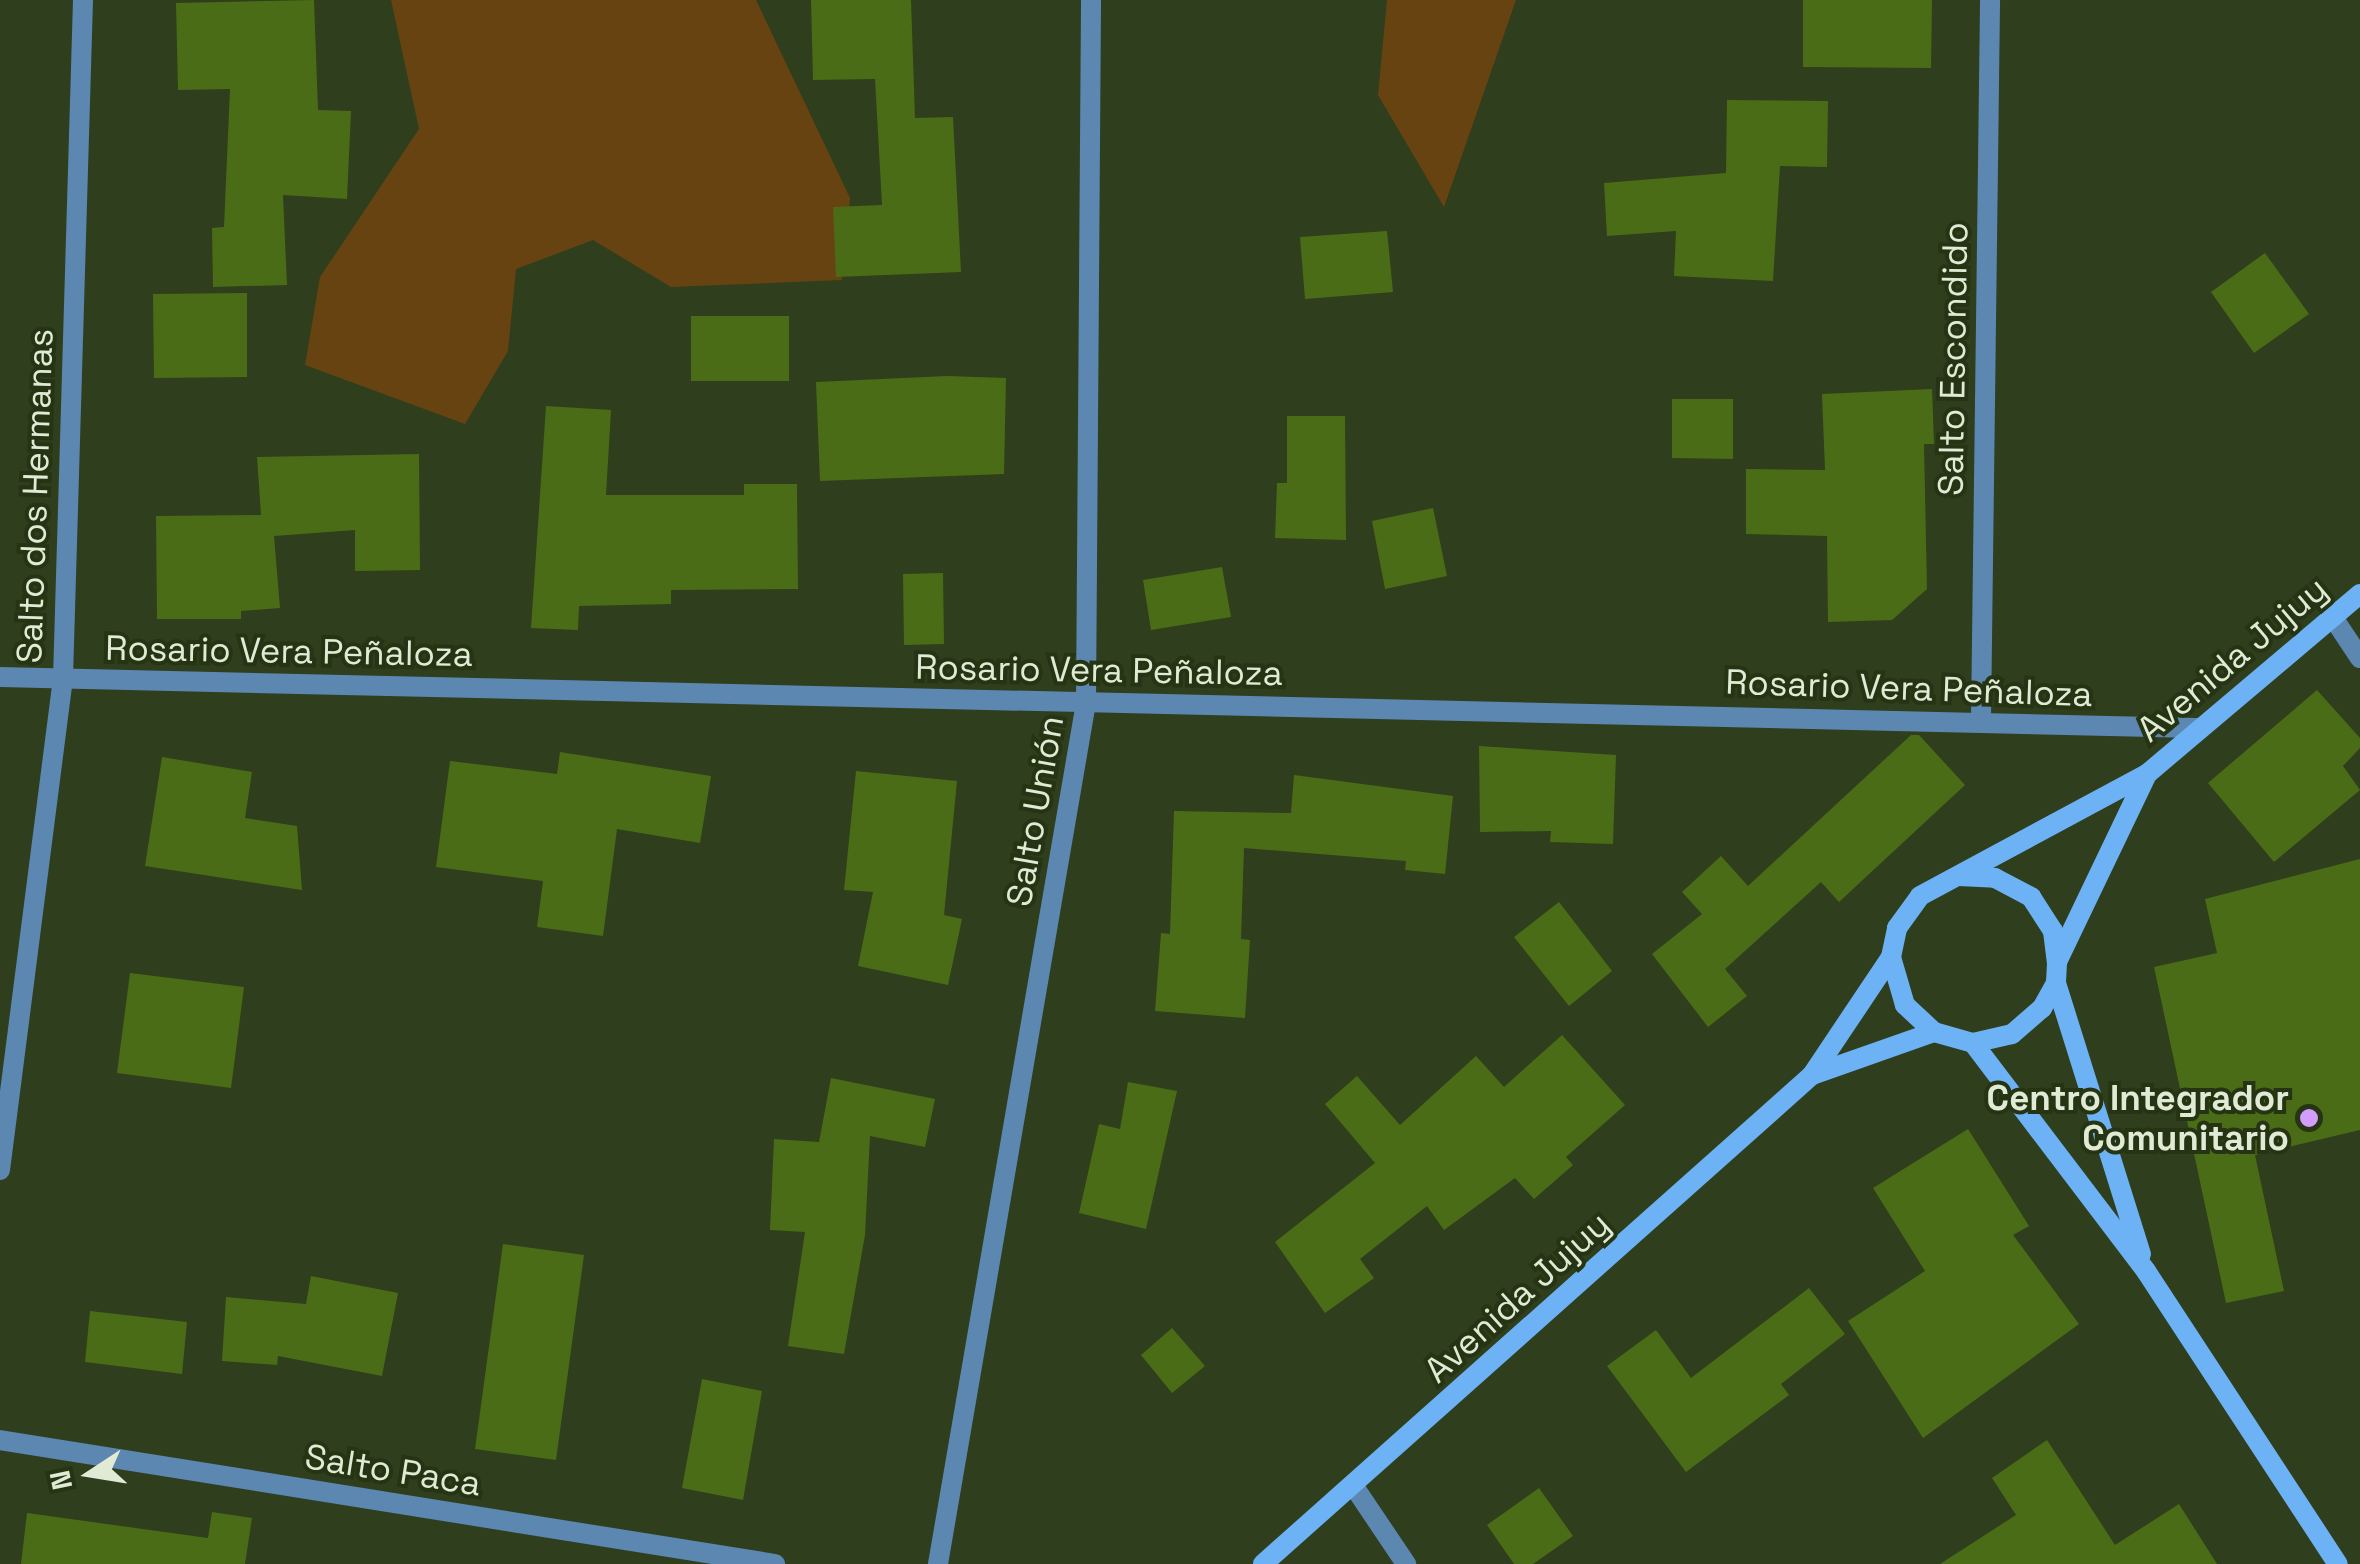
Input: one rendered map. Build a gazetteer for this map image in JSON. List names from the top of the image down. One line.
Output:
{"streets":{"street":["Salto Escondido","Salto dos Hermanas","Rosario Vera Peñaloza","Avenida Jujuy","Salto Unión","Salto Paca"]},"crossings":[["Salto Escondido","Rosario Vera Peñaloza"],["Salto dos Hermanas","Rosario Vera Peñaloza"],["Rosario Vera Peñaloza","Avenida Jujuy"],["Rosario Vera Peñaloza","Salto Unión"]],"places":["Centro Integrador Comunitario"],"north":"left"}
